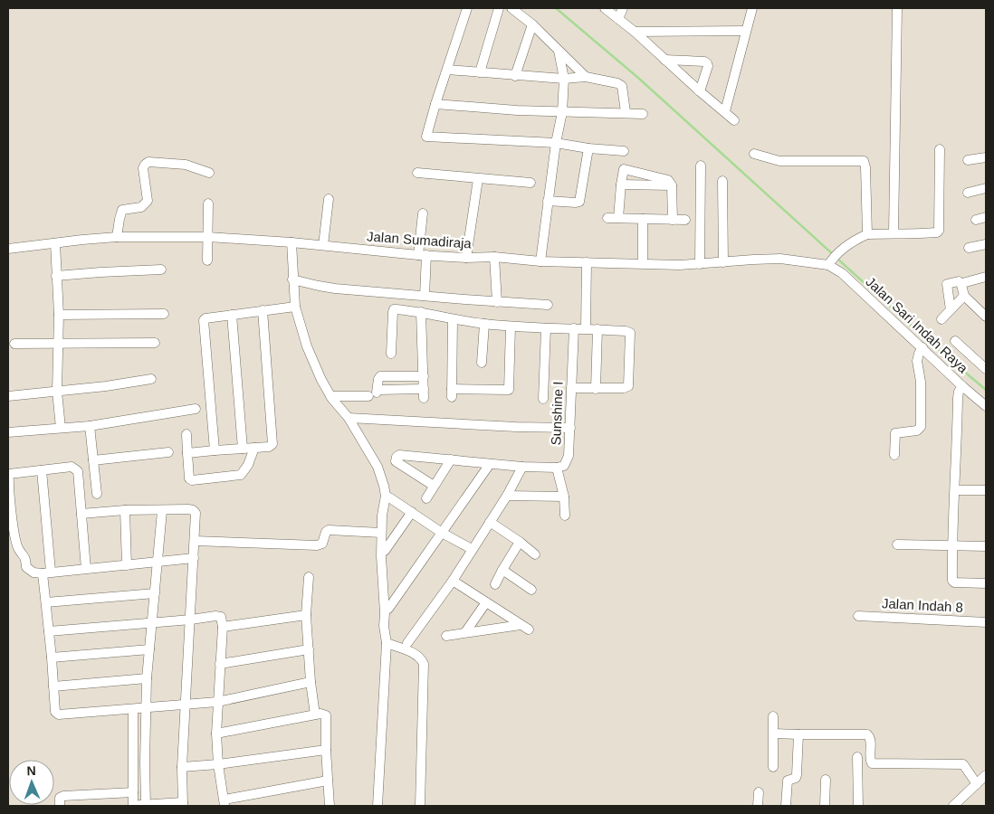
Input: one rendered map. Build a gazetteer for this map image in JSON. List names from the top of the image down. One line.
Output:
{"streets":{"street":["Jalan Sumadiraja","Jalan Sari Indah Raya","Sunshine I","Jalan Indah 8"]},"crossings":[["Jalan Sumadiraja","Jalan Sari Indah Raya"]],"north":"top"}
